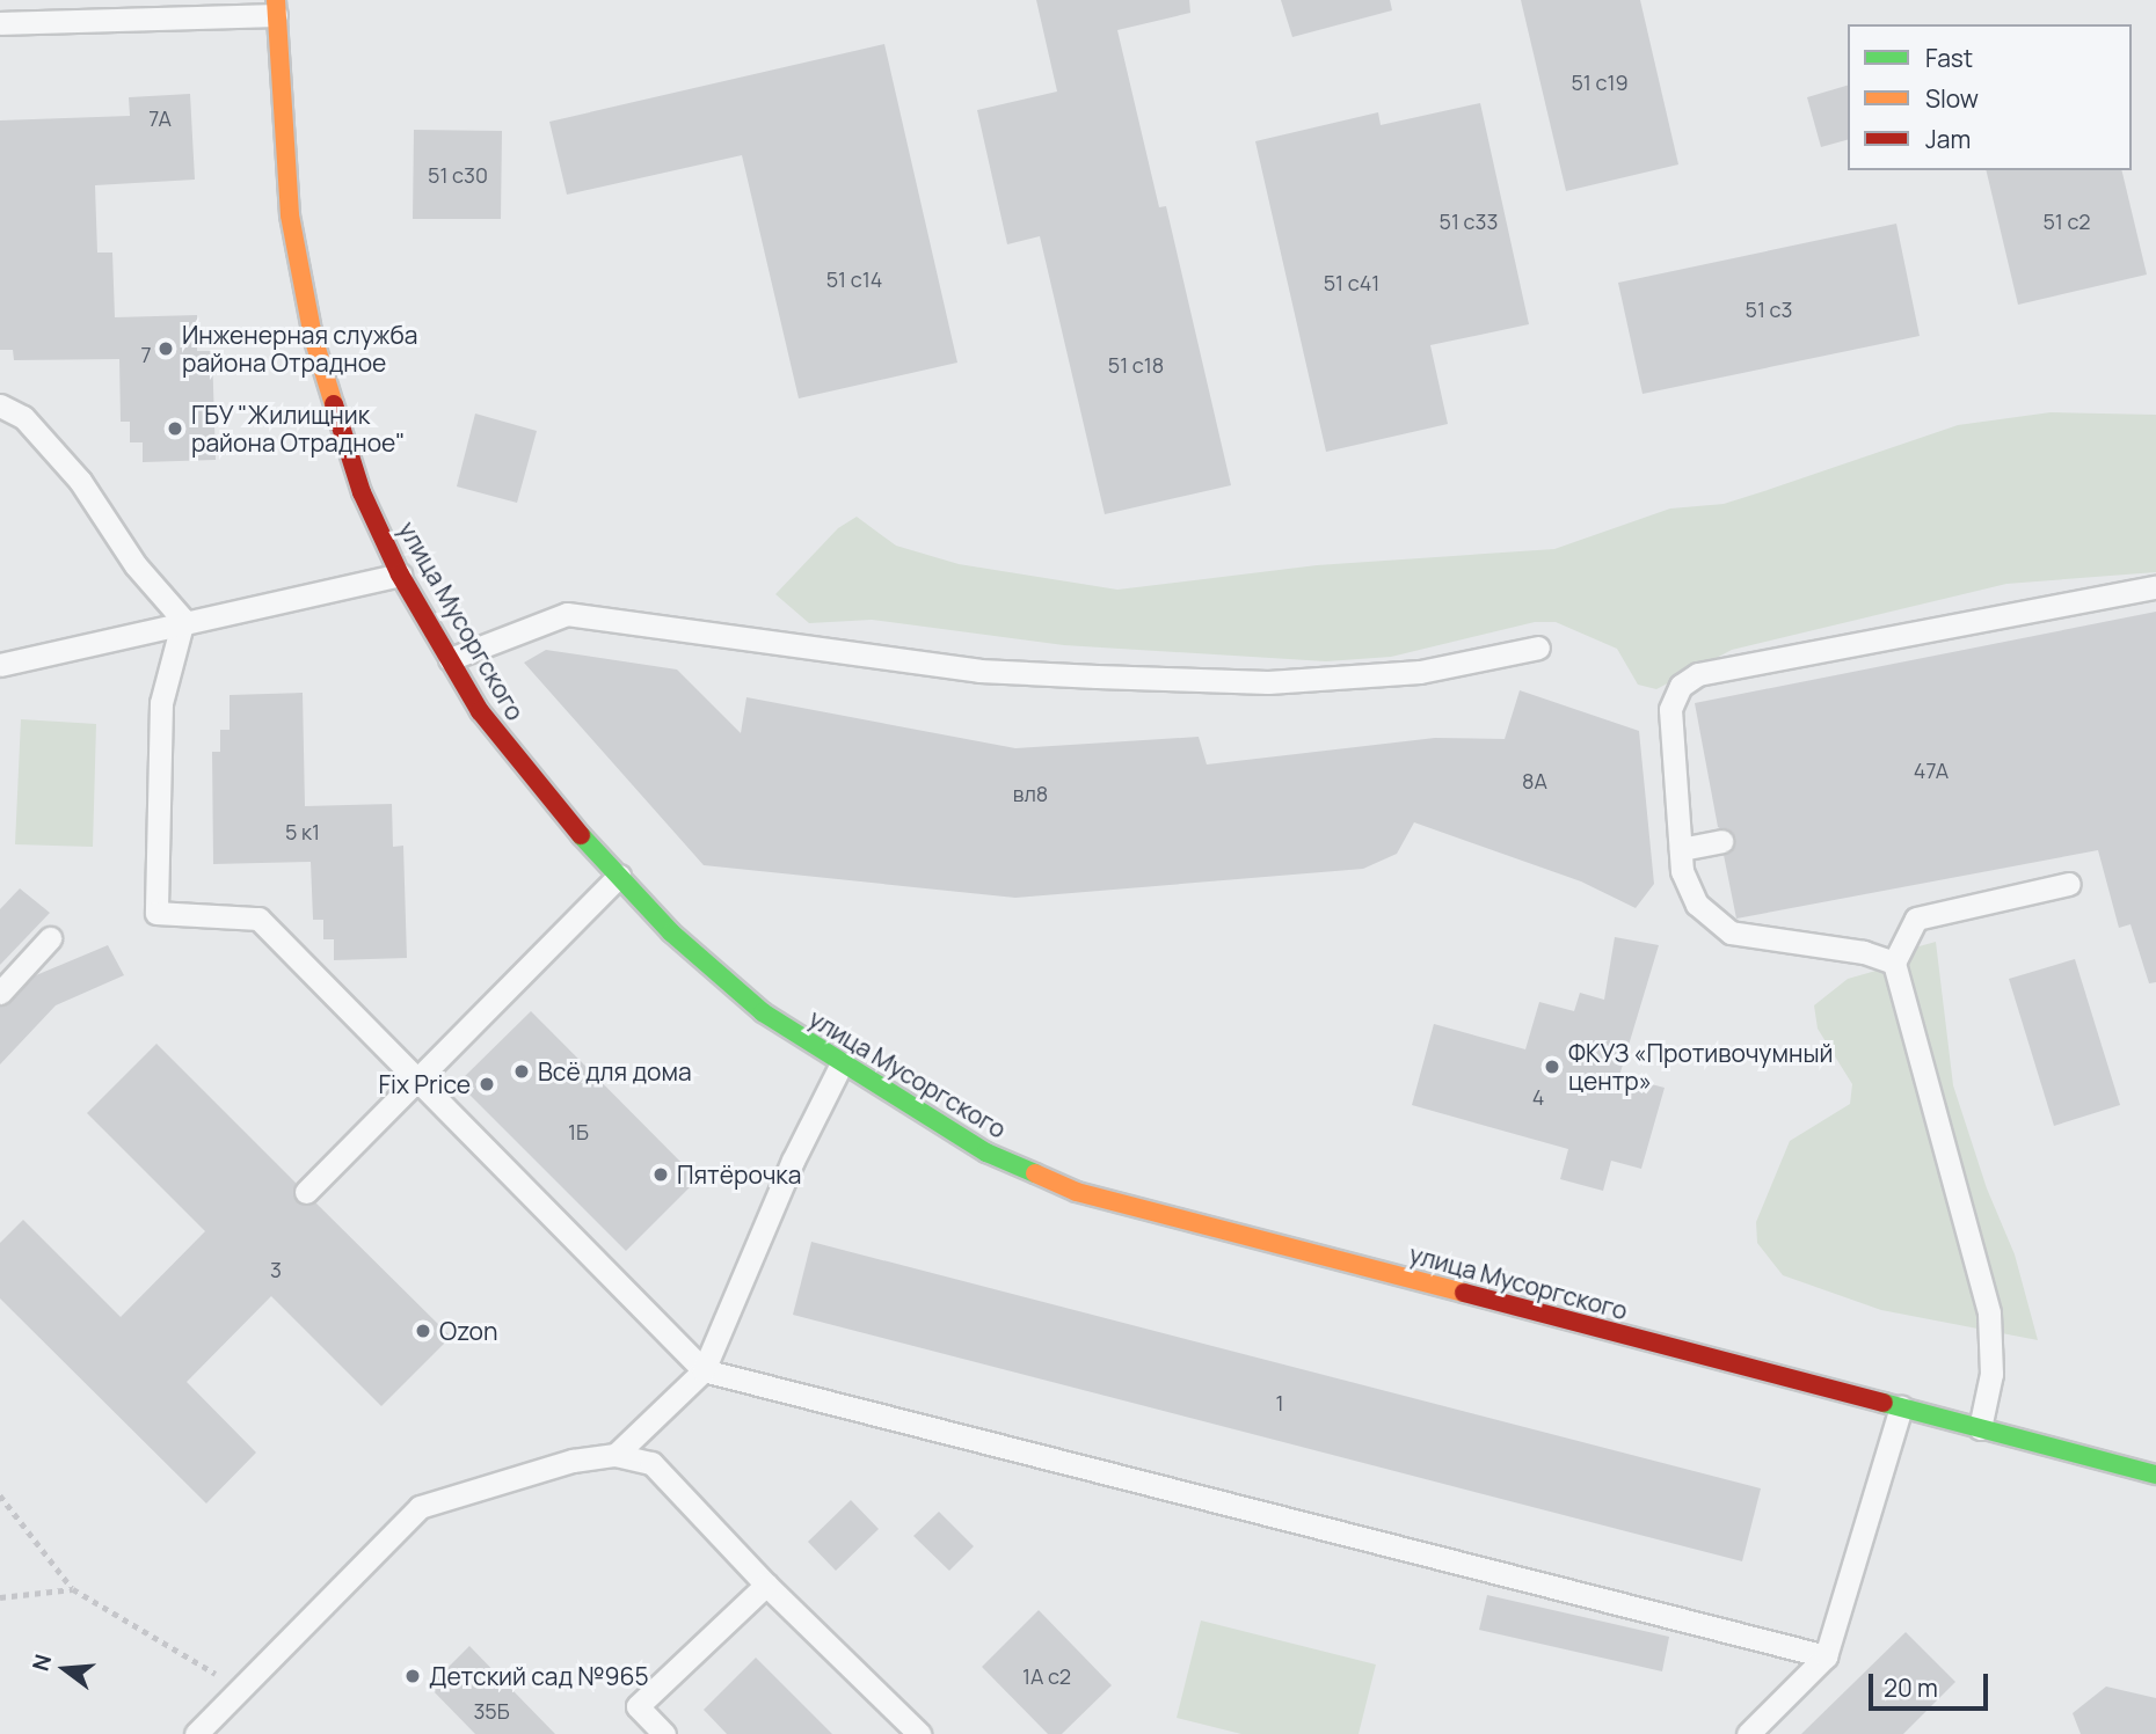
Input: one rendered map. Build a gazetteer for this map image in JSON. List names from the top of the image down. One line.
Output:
{"streets":{"street":["улица Мусоргского"]},"places":["Инженерная служба района Отрадное","ГБУ \"Жилищник района Отрадное\"","ФКУЗ «Противочумный центр»","Всё для дома","Fix Price","Пятёрочка","Ozon","Детский сад №965"],"house_numbers":["51 с19","7А","51 с30","51 с33","51 с2","51 с14","51 с41","51 с3","7","51 с18","47А","8А","вл8","5 к1","4","1Б","3","1","1А с2","35Б"],"legend":["Fast","Slow","Jam"],"scale_bar":"20 m","north":"left"}
